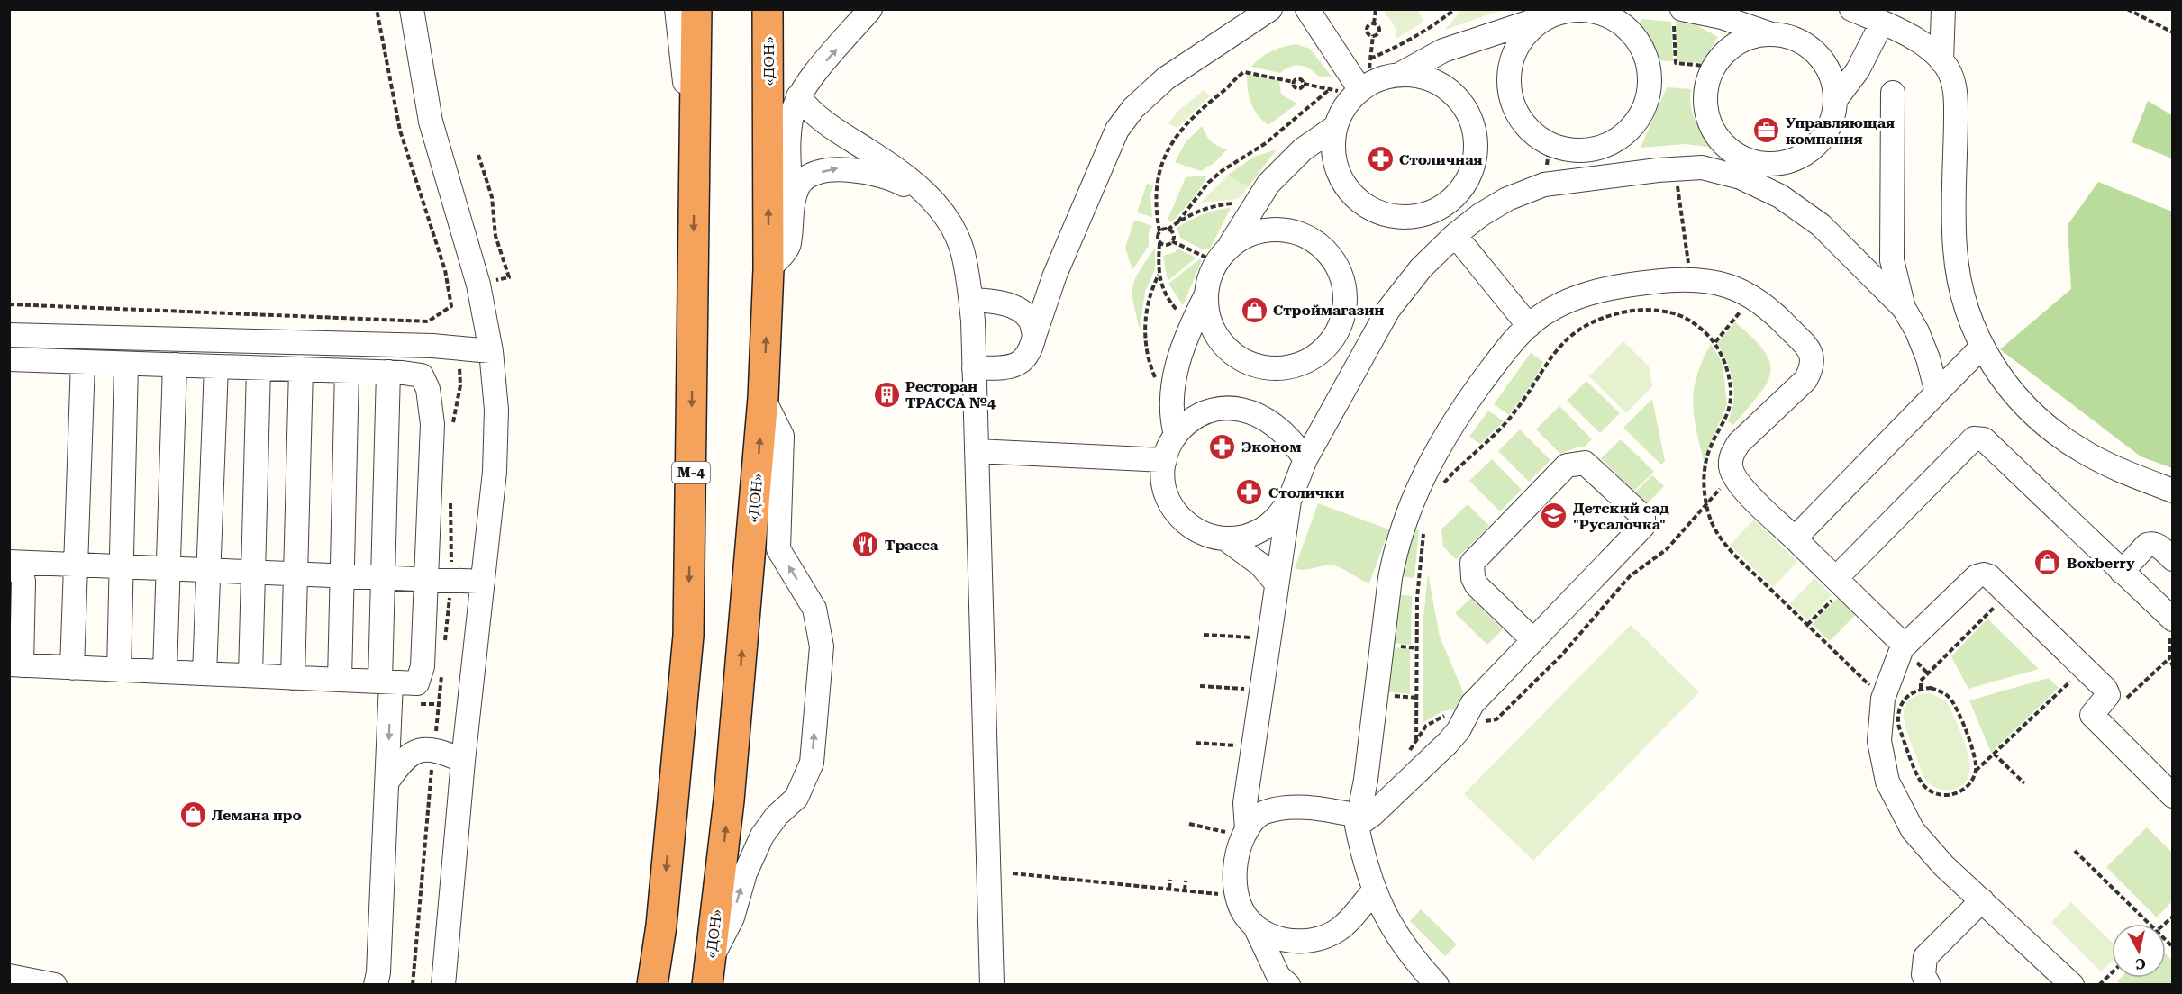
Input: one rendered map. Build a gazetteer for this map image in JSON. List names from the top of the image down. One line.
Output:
{"streets":{"highway":["«ДОН»","М-4"]},"places":{"office":["Управляющая компания"],"pharmacy":["Столичная","Эконом","Столички"],"shop":["Строймагазин","Boxberry","Лемана про"],"building":["Ресторан ТРАССА №4"],"school or university":["Детский сад \"Русалочка\""],"restaurant":["Трасса"]},"north":"bottom"}
